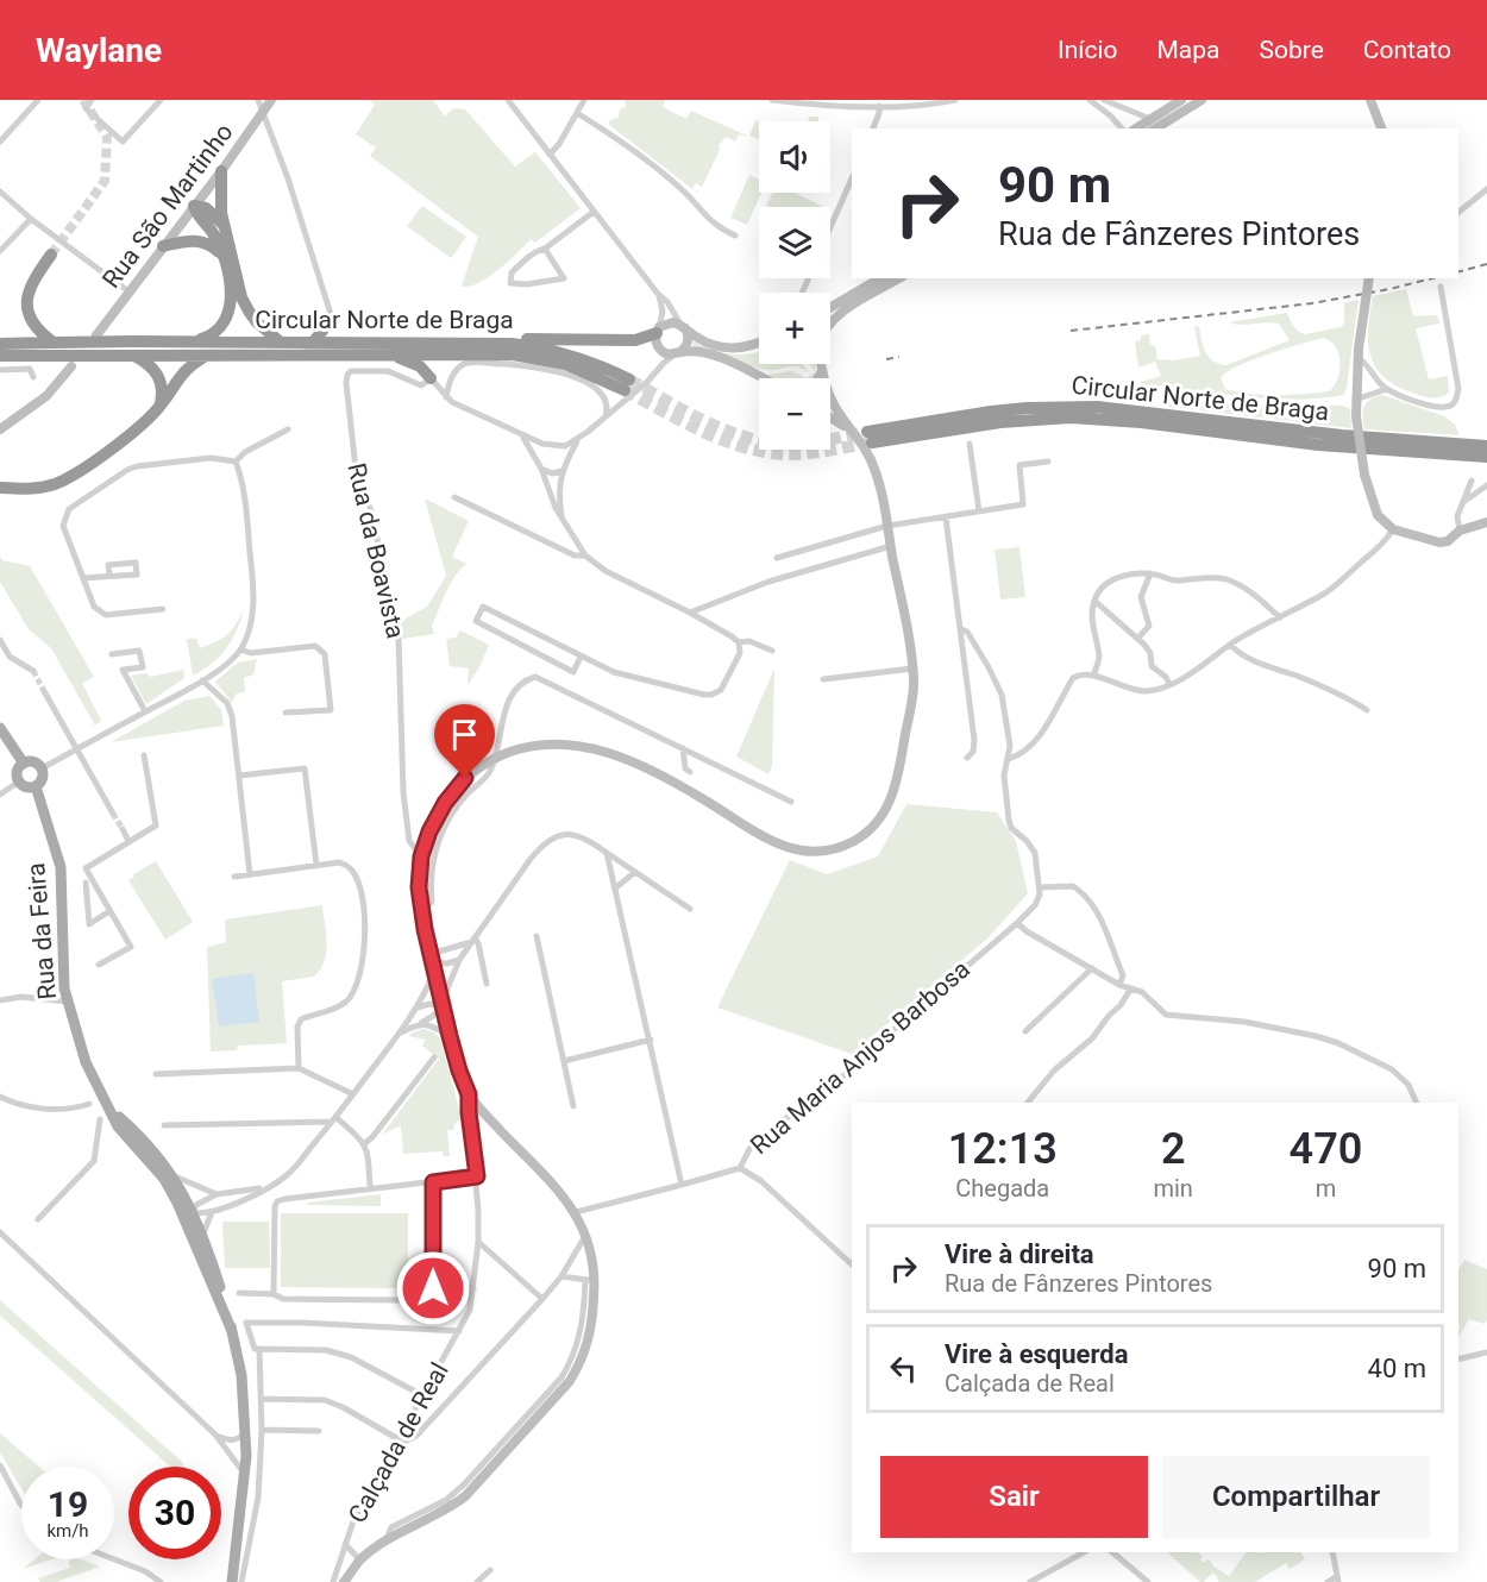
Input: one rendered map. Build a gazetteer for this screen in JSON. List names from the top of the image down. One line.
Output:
{"streets":{"highway":["Circular Norte de Braga"],"main road":["Rua da Feira"],"street":["Rua São Martinho","Rua da Boavista","Rua Maria Anjos Barbosa","Calçada de Real"]},"page":{"header":"Waylane","nav":["Início","Mapa","Sobre","Contato"],"map_buttons":["+","−"],"turn":["90 m","Rua de Fânzeres Pintores"],"eta":["12:13","Chegada","2","min","470","m"],"list":[{"name":"Vire à direita","note":"Rua de Fânzeres Pintores","value":"90 m"},{"name":"Vire à esquerda","note":"Calçada de Real","value":"40 m"}],"buttons":["Sair","Compartilhar"],"speed":"19 km/h","limit":"30"}}
